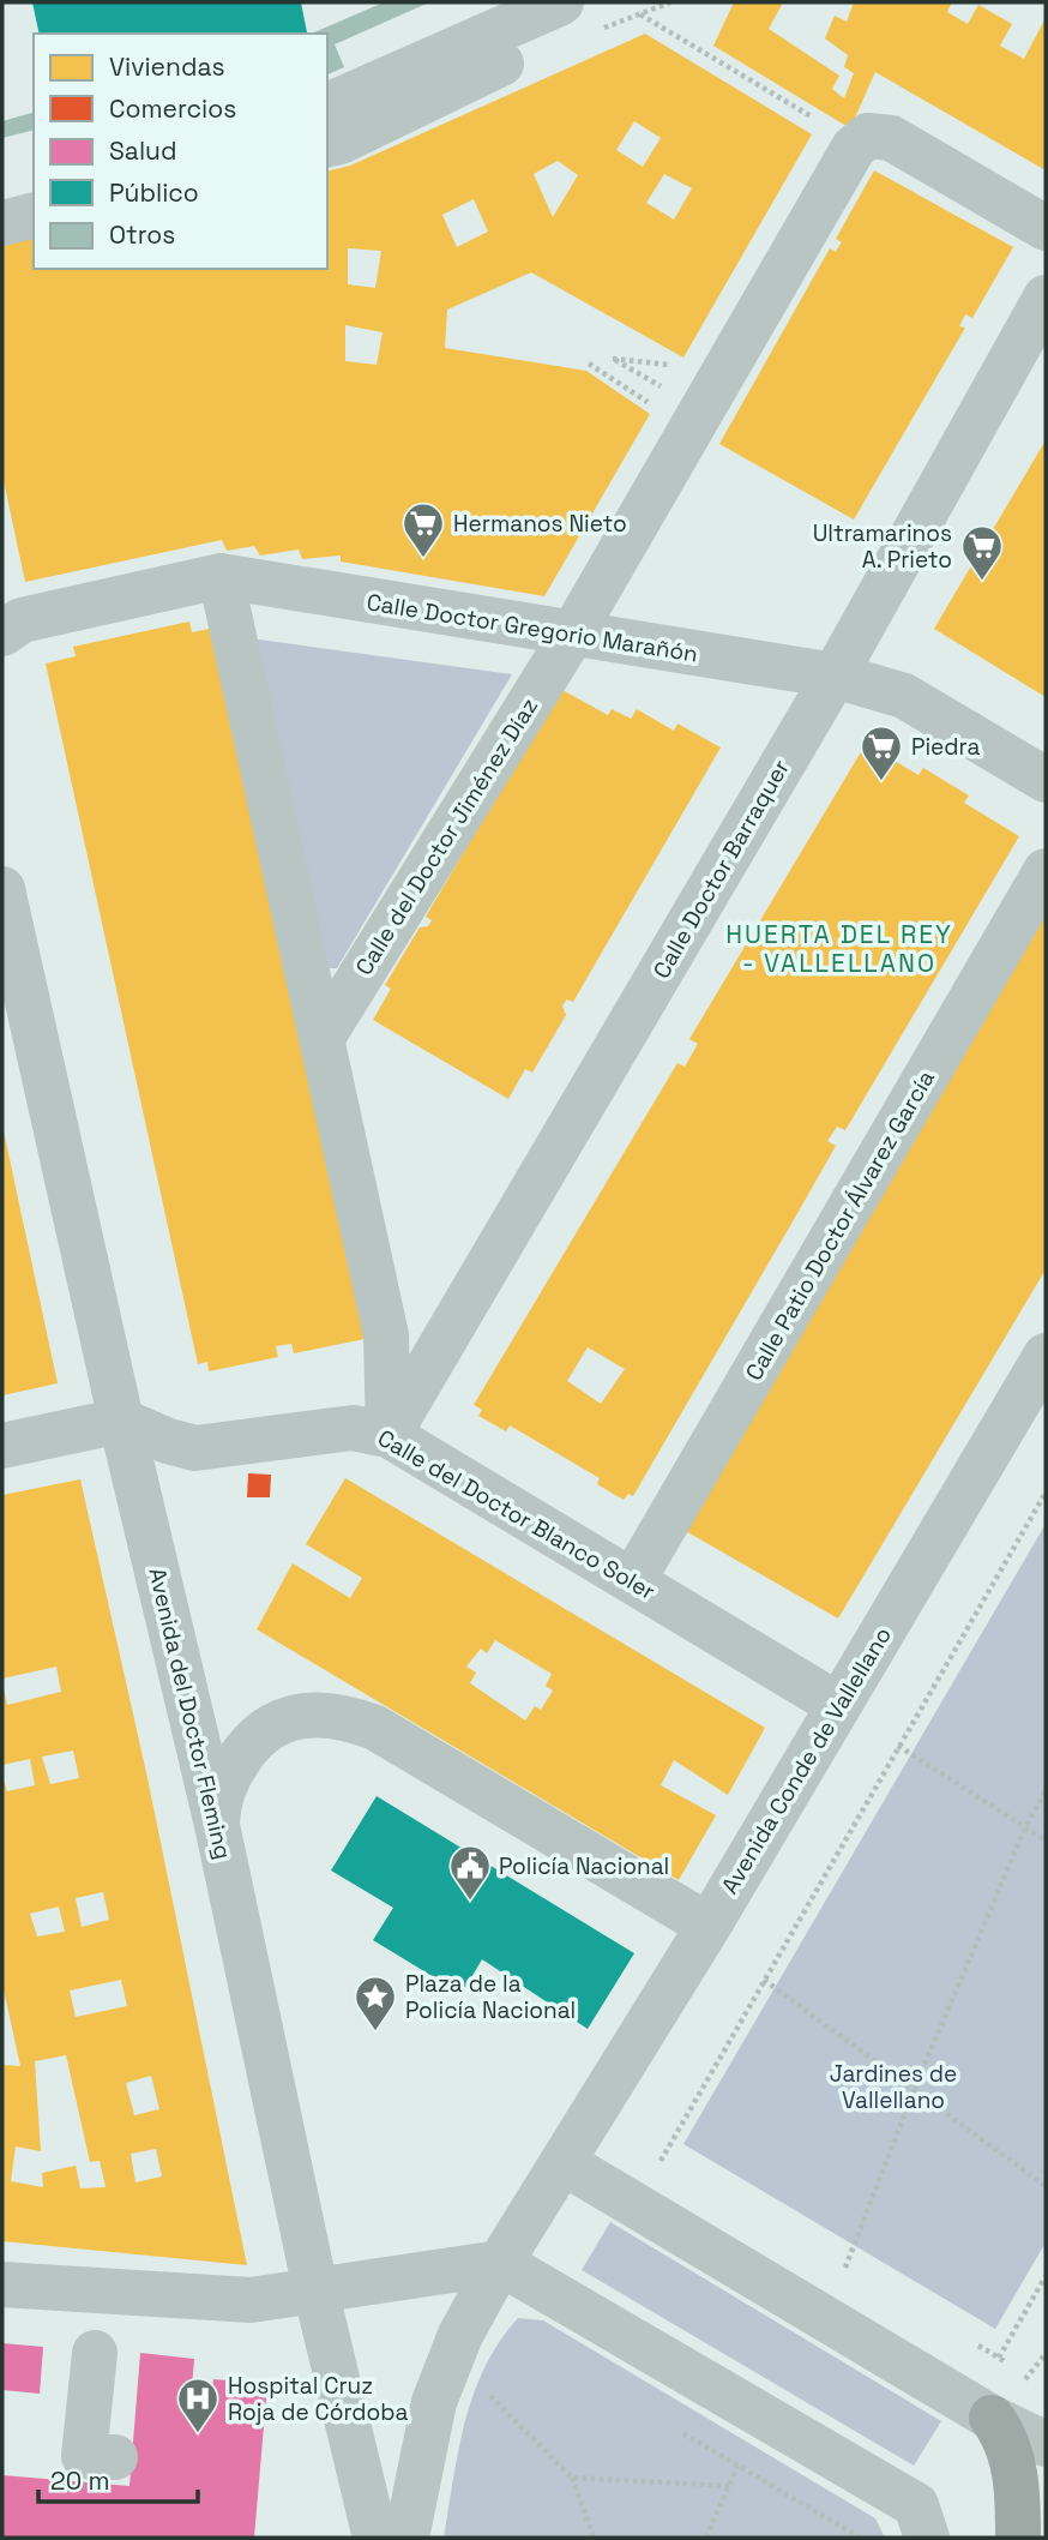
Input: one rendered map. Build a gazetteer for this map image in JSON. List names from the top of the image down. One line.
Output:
{"streets":{"street":["Calle Doctor Gregorio Marañón","Calle del Doctor Jiménez Díaz","Calle Doctor Barraquer","Calle Patio Doctor Álvarez García","Calle del Doctor Blanco Soler","Avenida del Doctor Fleming","Avenida Conde de Vallellano"]},"crossings":[["Calle Doctor Gregorio Marañón","Calle del Doctor Jiménez Díaz"],["Calle Doctor Gregorio Marañón","Calle Doctor Barraquer"],["Calle Doctor Barraquer","Calle del Doctor Blanco Soler"],["Calle Patio Doctor Álvarez García","Calle del Doctor Blanco Soler"],["Calle del Doctor Blanco Soler","Avenida del Doctor Fleming"],["Calle del Doctor Blanco Soler","Avenida Conde de Vallellano"]],"districts":["HUERTA DEL REY - VALLELLANO"],"parks":["Jardines de Vallellano"],"places":{"supermarket":["Hermanos Nieto","Ultramarinos A. Prieto","Piedra"],"public building":["Policía Nacional"],"place":["Plaza de la Policía Nacional"],"hospital":["Hospital Cruz Roja de Córdoba"]},"legend":["Viviendas","Comercios","Salud","Público","Otros"],"scale_bar":"20 m"}
